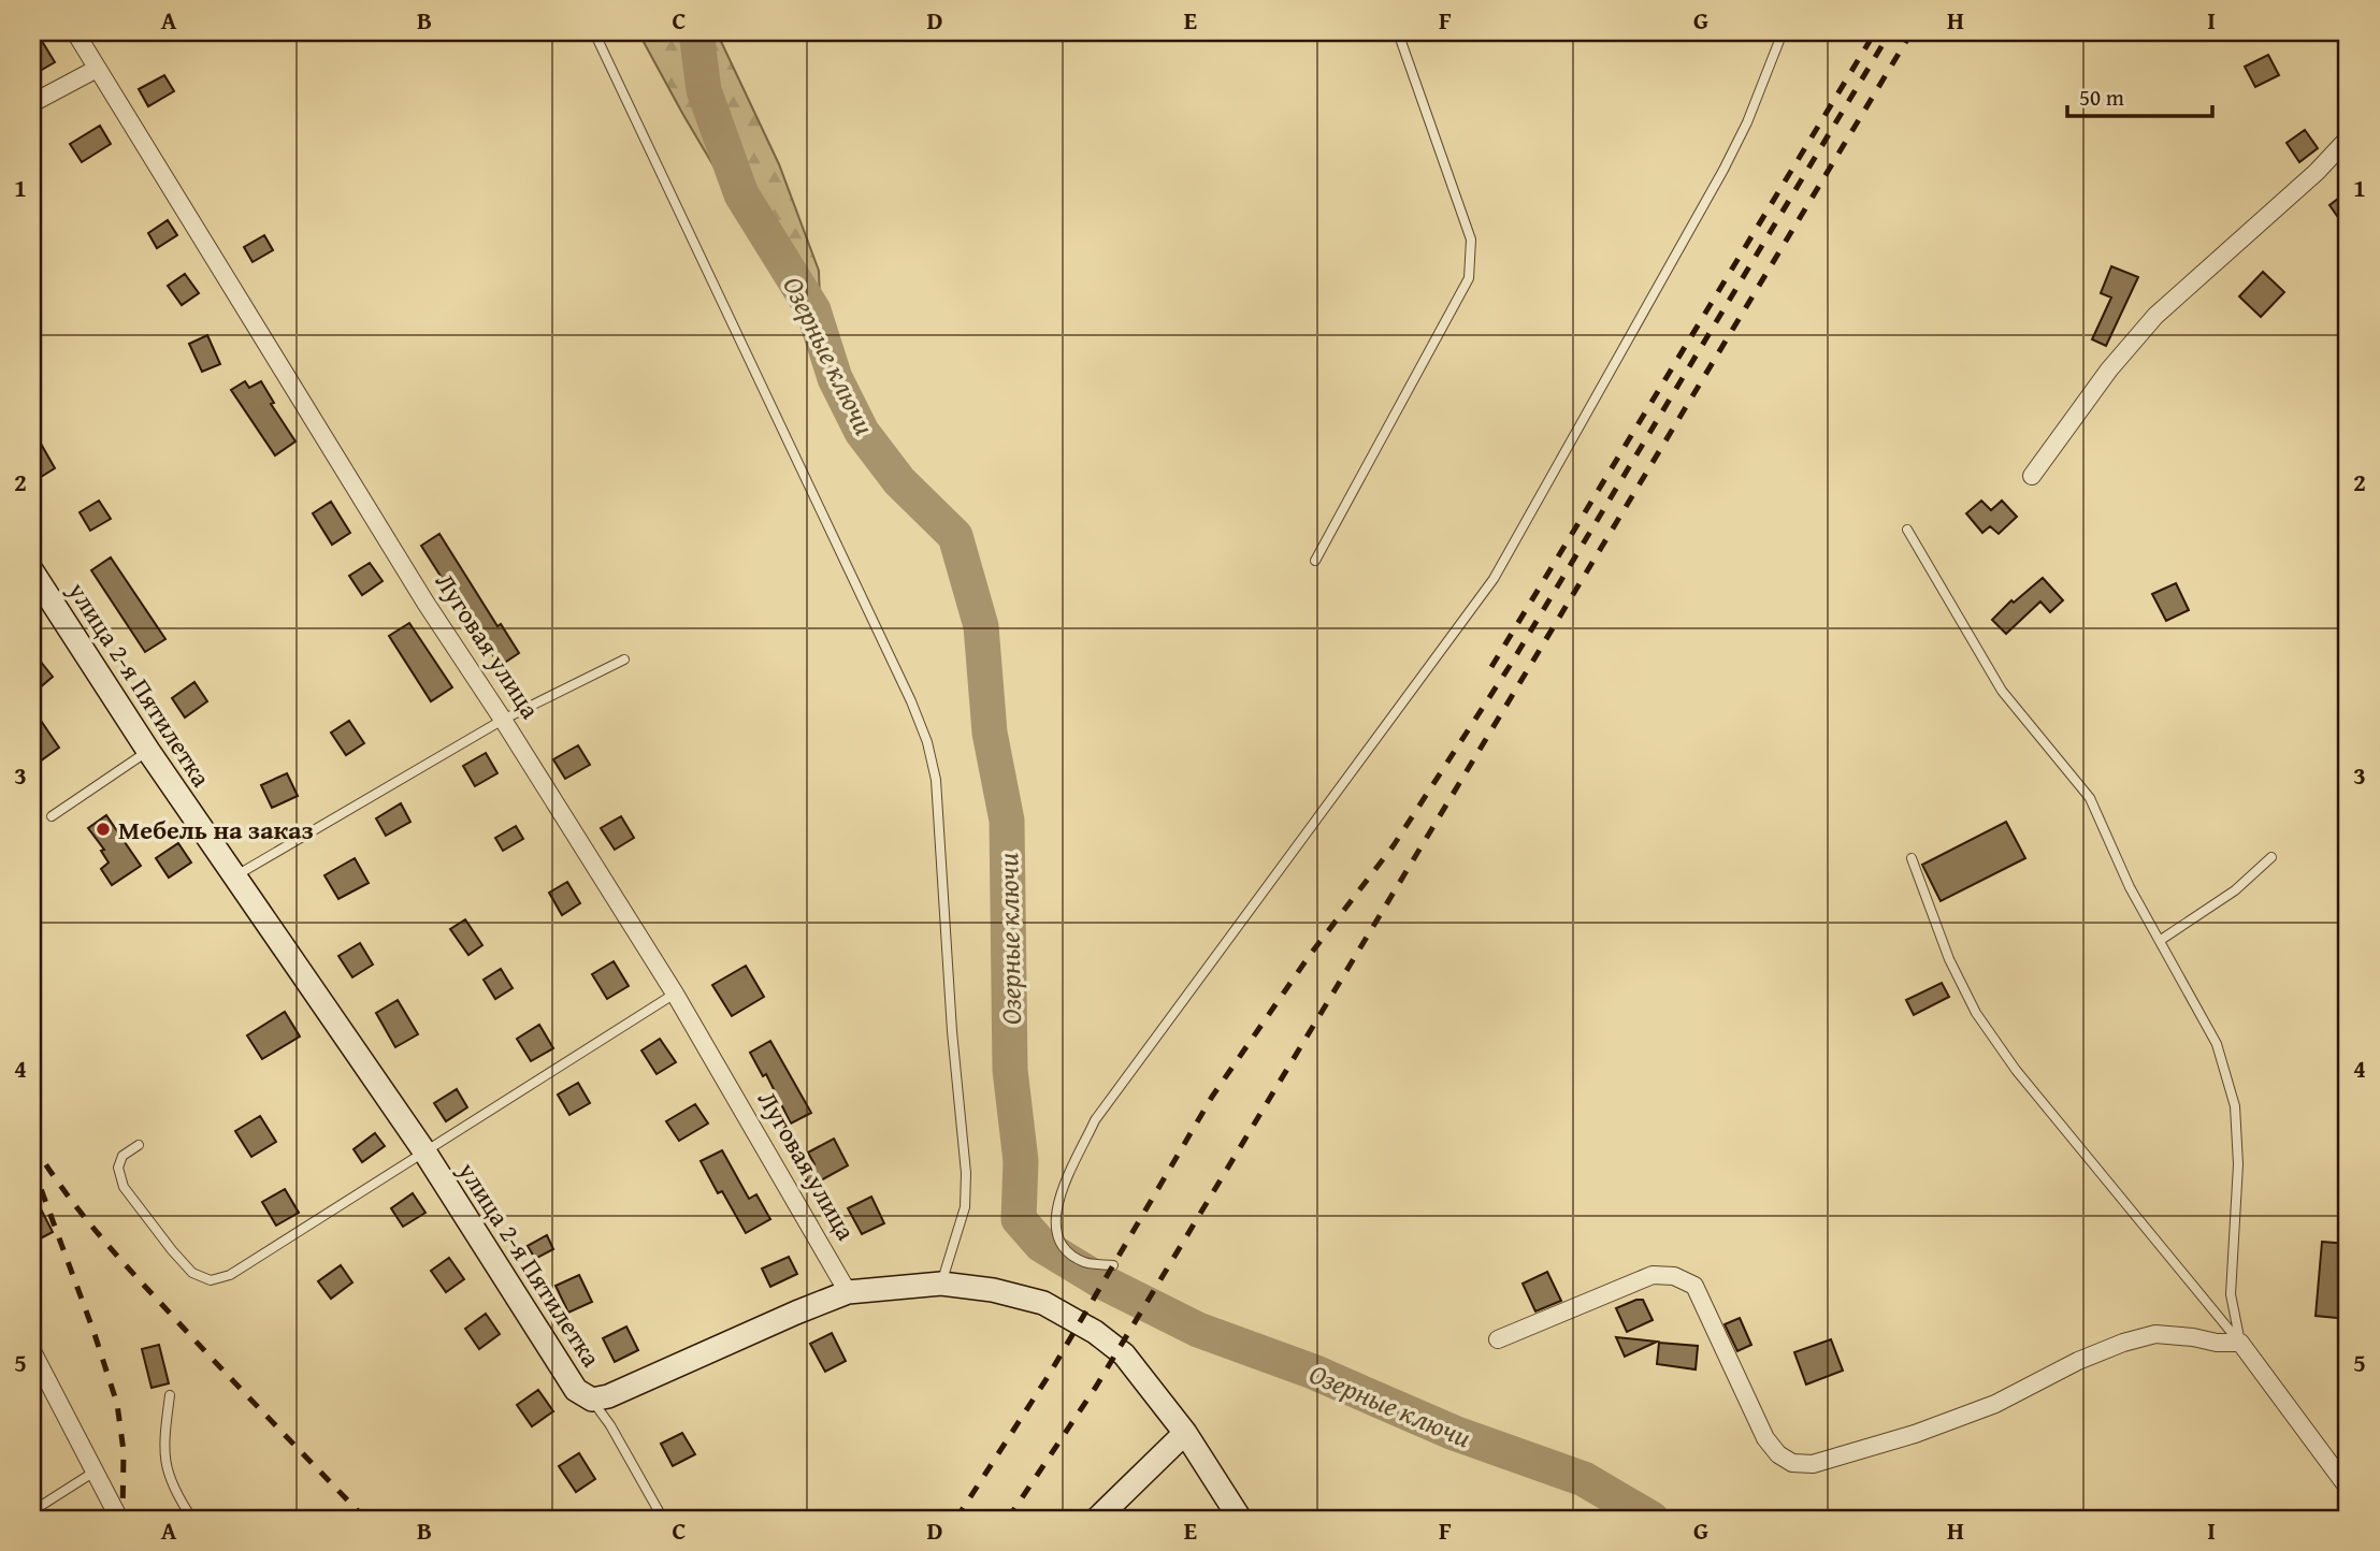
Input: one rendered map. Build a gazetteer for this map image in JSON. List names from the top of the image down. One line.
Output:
{"streets":{"main road":["улица 2-я Пятилетка"],"street":["Луговая улица"]},"crossings":[["Луговая улица","улица 2-я Пятилетка"]],"water":["Озерные ключи"],"places":["Мебель на заказ"],"scale_bar":"50 m","grid":{"columns":["A","B","C","D","E","F","G","H","I"],"rows":["1","2","3","4","5"]}}
